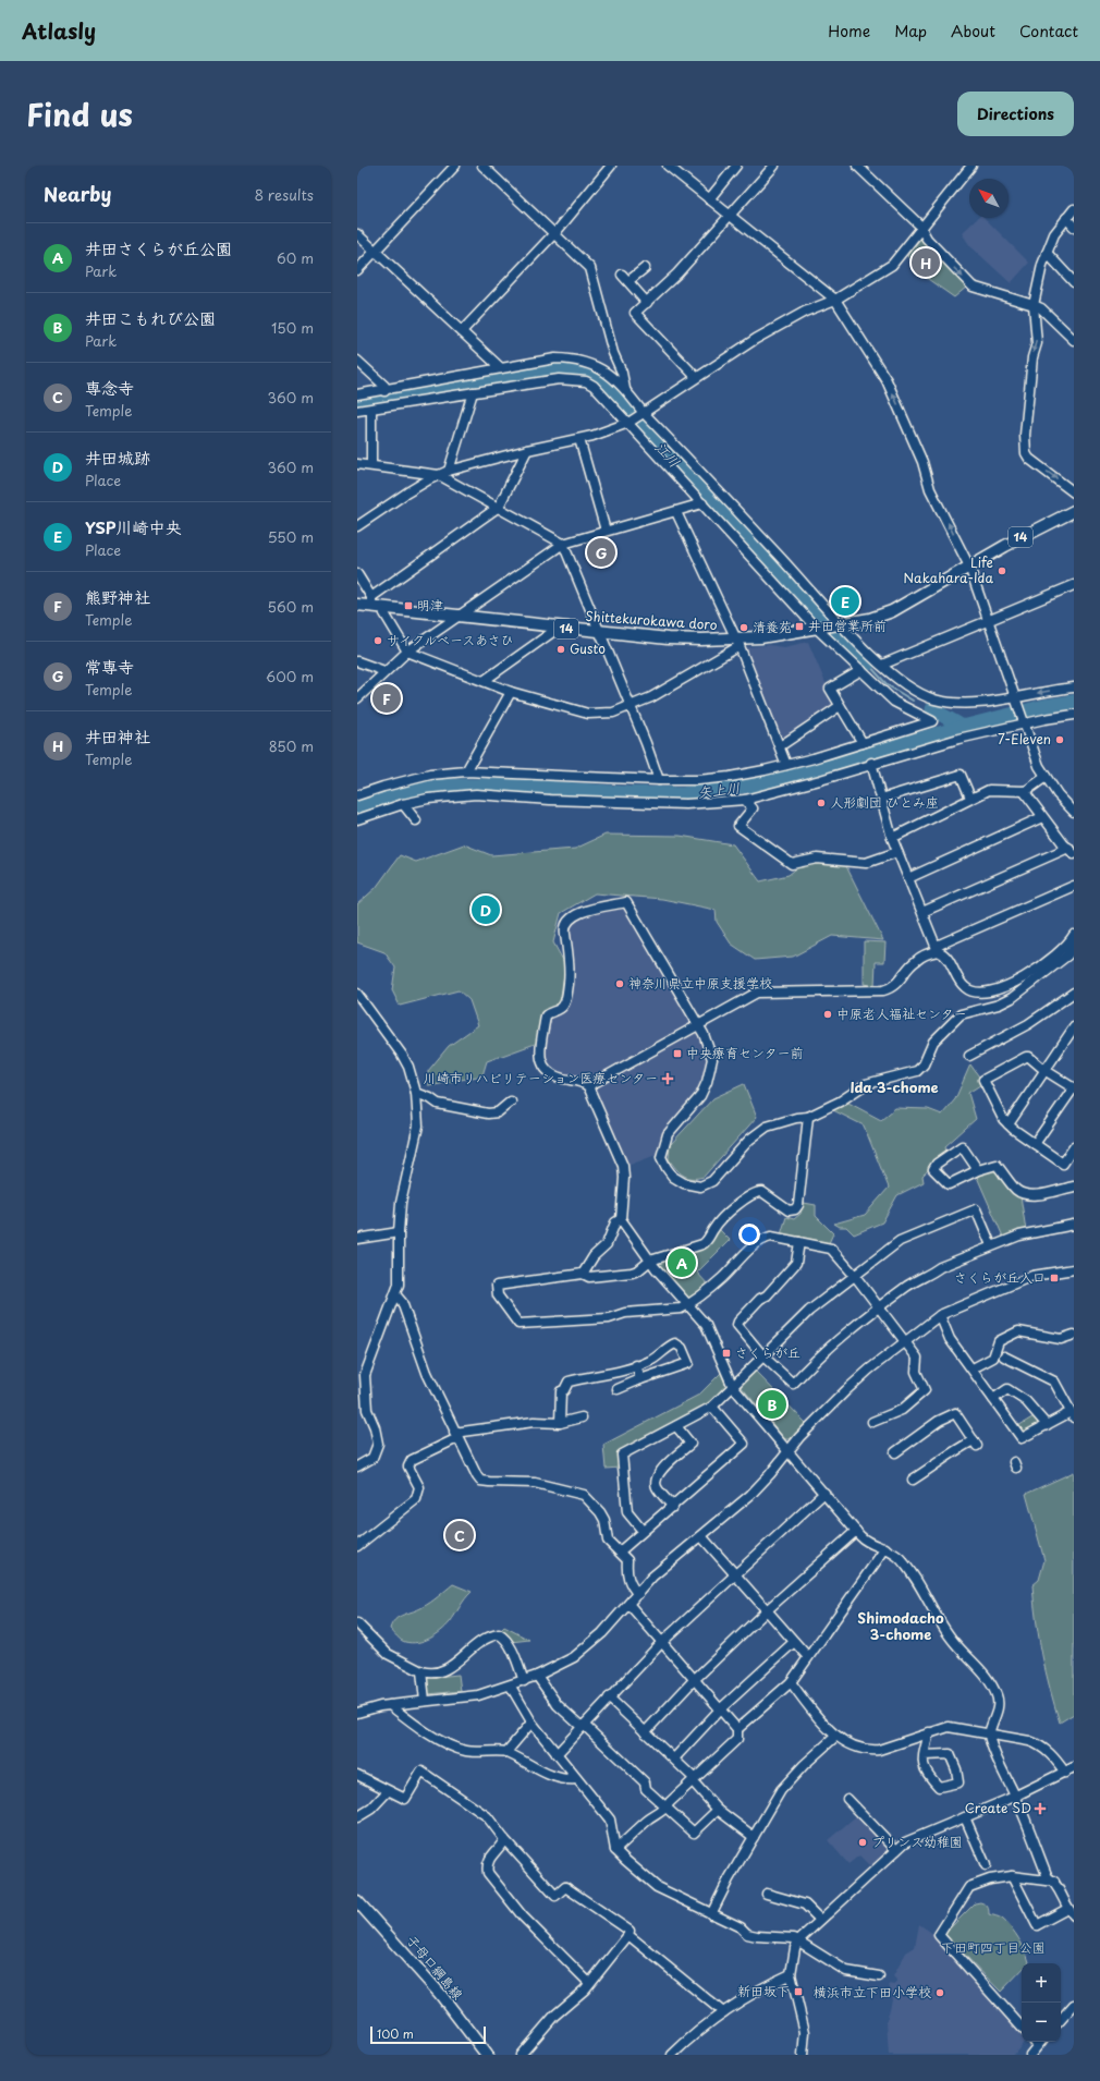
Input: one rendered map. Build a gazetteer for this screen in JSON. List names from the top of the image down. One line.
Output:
{"streets":{"main road":["14","Shittekurokawa doro","子母口綱島線"]},"districts":["Ida 3-chome","Shimodacho 3-chome"],"water":["江川","矢上川"],"parks":["下田町四丁目公園"],"places":{"other":["Life Nakahara-Ida","清養苑","サイクルベースあさひ","Gusto","7-Eleven","人形劇団 ひとみ座","神奈川県立中原支援学校","中原老人福祉センター","プリンス幼稚園","横浜市立下田小学校"],"transit":["明津","井田営業所前","中央療育センター前","さくらが丘入口","さくらが丘","新田坂下"],"health":["川崎市リハビリテーション医療センター","Create SD"]},"scale_bar":"100 m","north":"top left","page":{"header":"Atlasly","nav":["Home","Map","About","Contact"],"title":"Find us","buttons":"Directions","heading":["Nearby","8 results"],"list":[{"mark":"A","name":"井田さくらが丘公園","note":"Park","value":"60 m"},{"mark":"B","name":"井田こもれび公園","note":"Park","value":"150 m"},{"mark":"C","name":"専念寺","note":"Temple","value":"360 m"},{"mark":"D","name":"井田城跡","note":"Place","value":"360 m"},{"mark":"E","name":"YSP川崎中央","note":"Place","value":"550 m"},{"mark":"F","name":"熊野神社","note":"Temple","value":"560 m"},{"mark":"G","name":"常専寺","note":"Temple","value":"600 m"},{"mark":"H","name":"井田神社","note":"Temple","value":"850 m"}],"pins":["H","G","E","F","D","A","B","C"],"map_buttons":["+","−"],"scale":"100 m"}}
